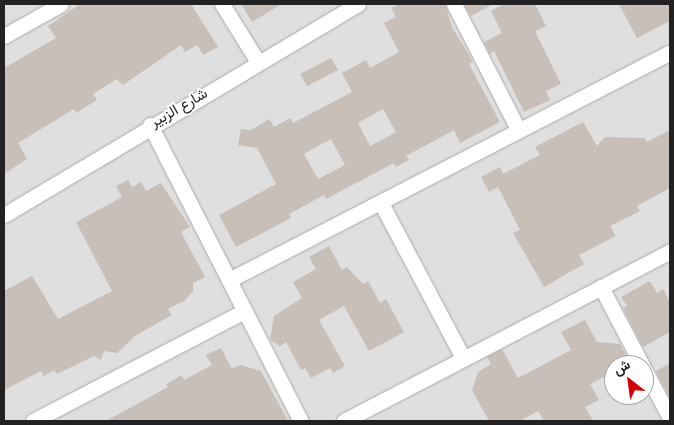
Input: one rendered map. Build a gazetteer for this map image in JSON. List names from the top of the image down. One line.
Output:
{"streets":{"street":["شارع الزبير"]},"north":"top left"}
